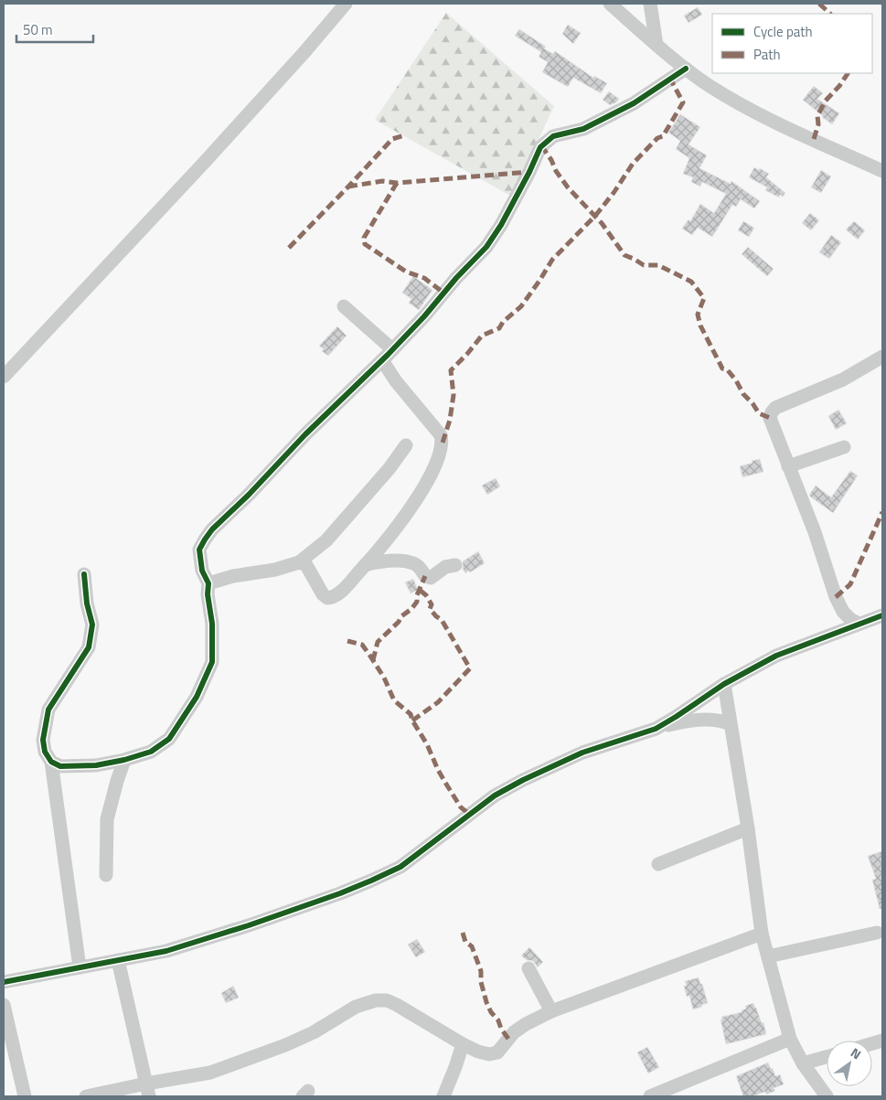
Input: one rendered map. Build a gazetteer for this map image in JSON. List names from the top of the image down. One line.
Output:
{"legend":["Cycle path","Path"],"scale_bar":"50 m","north":"top right"}
